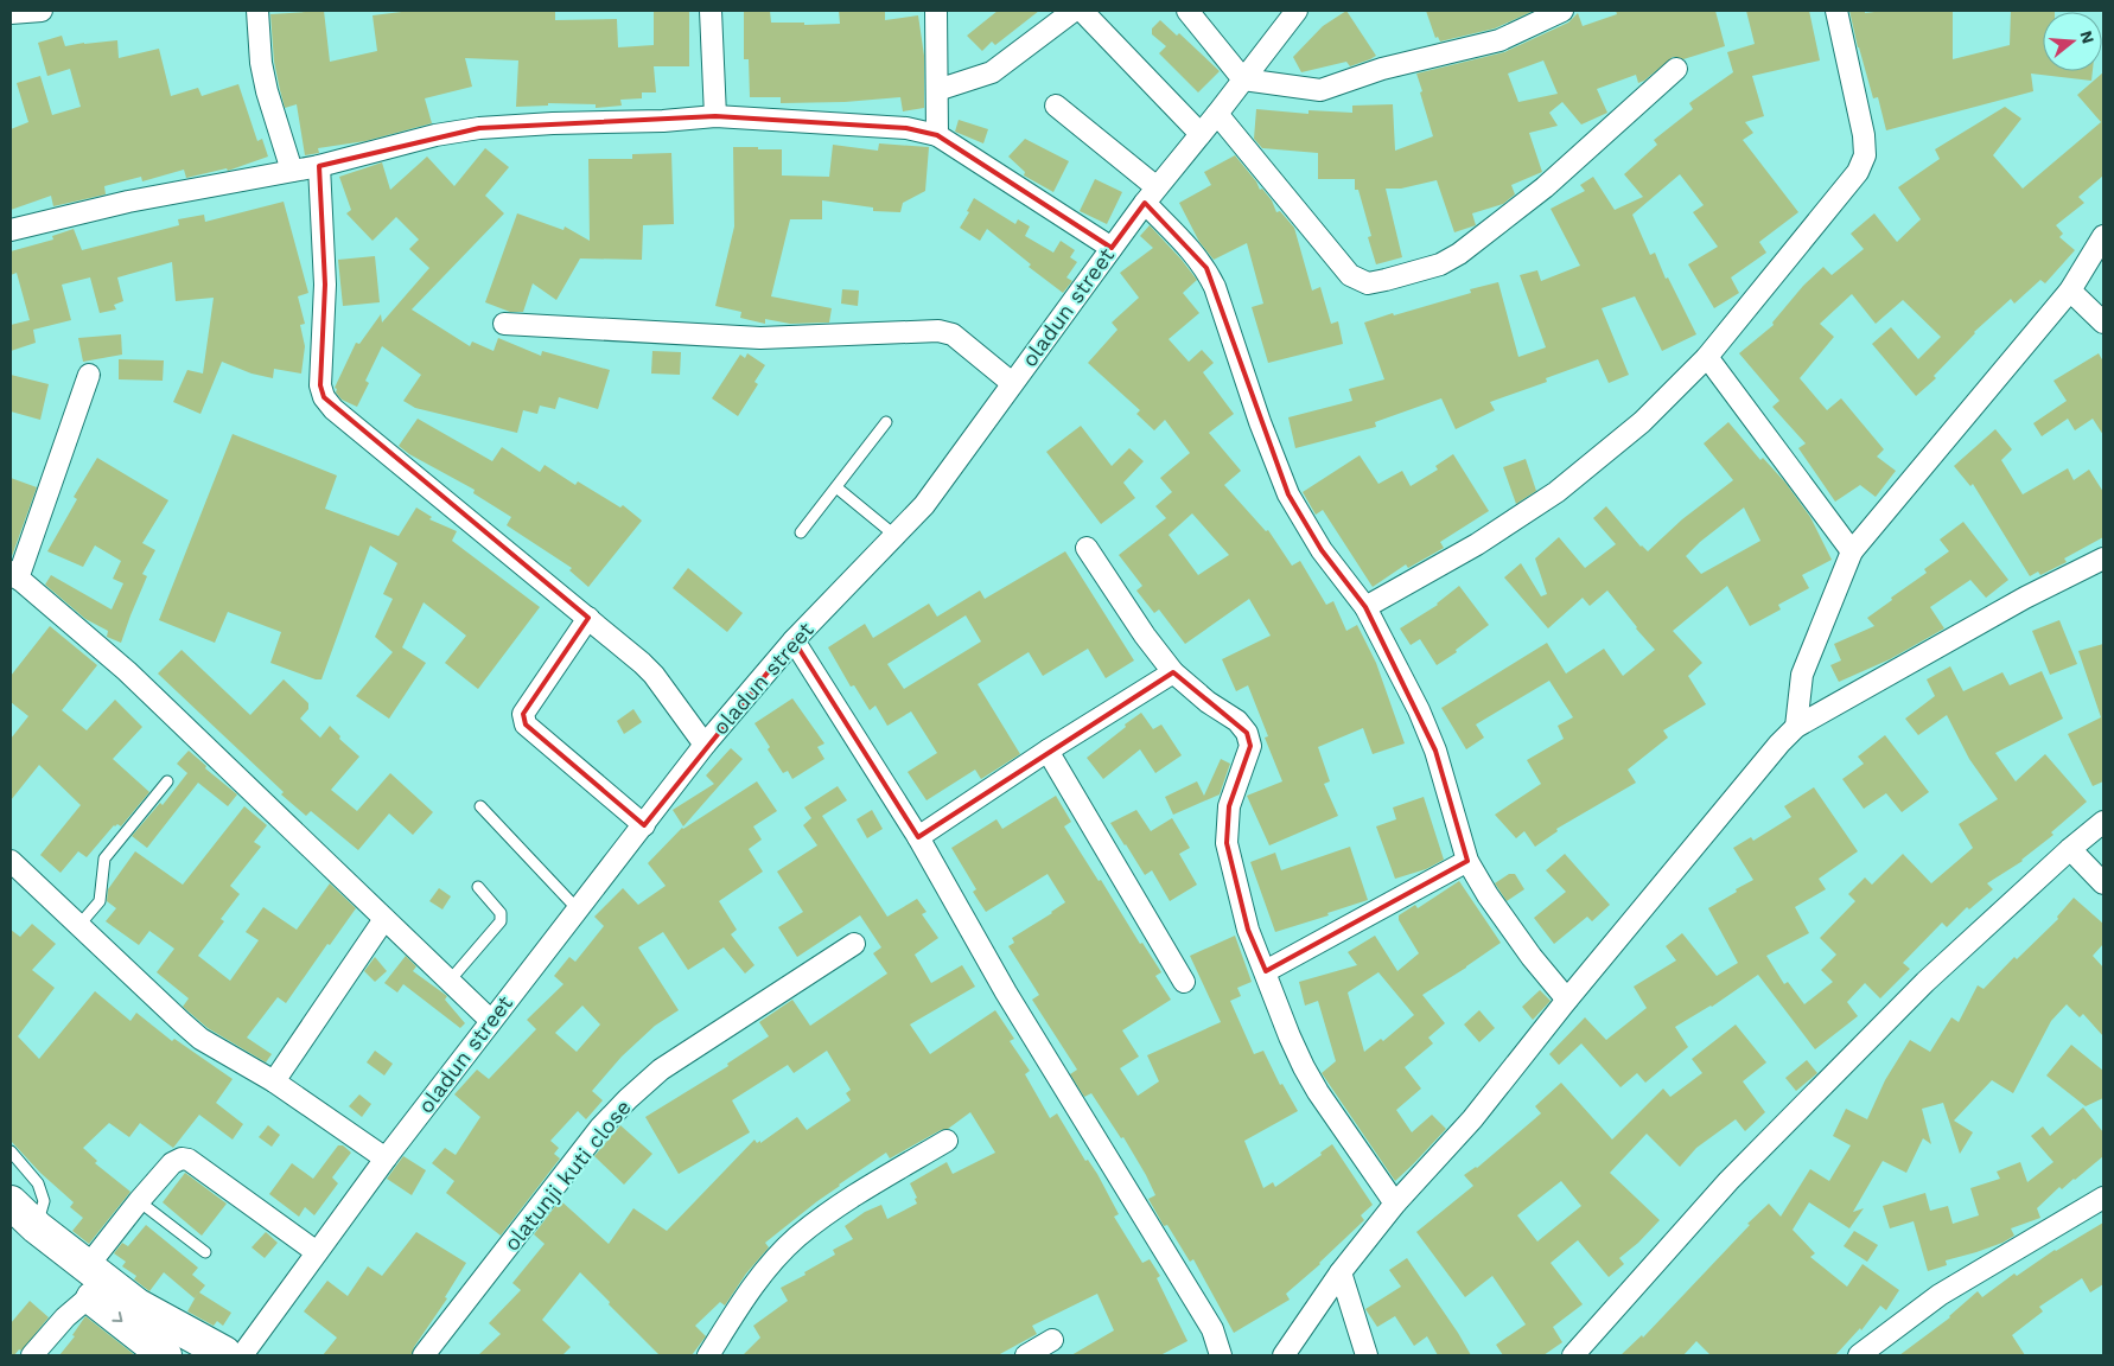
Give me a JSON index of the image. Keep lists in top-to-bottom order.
{
  "streets": {
    "street": ["oladun street", "olatunji kuti close"]
  },
  "north": "right"
}
